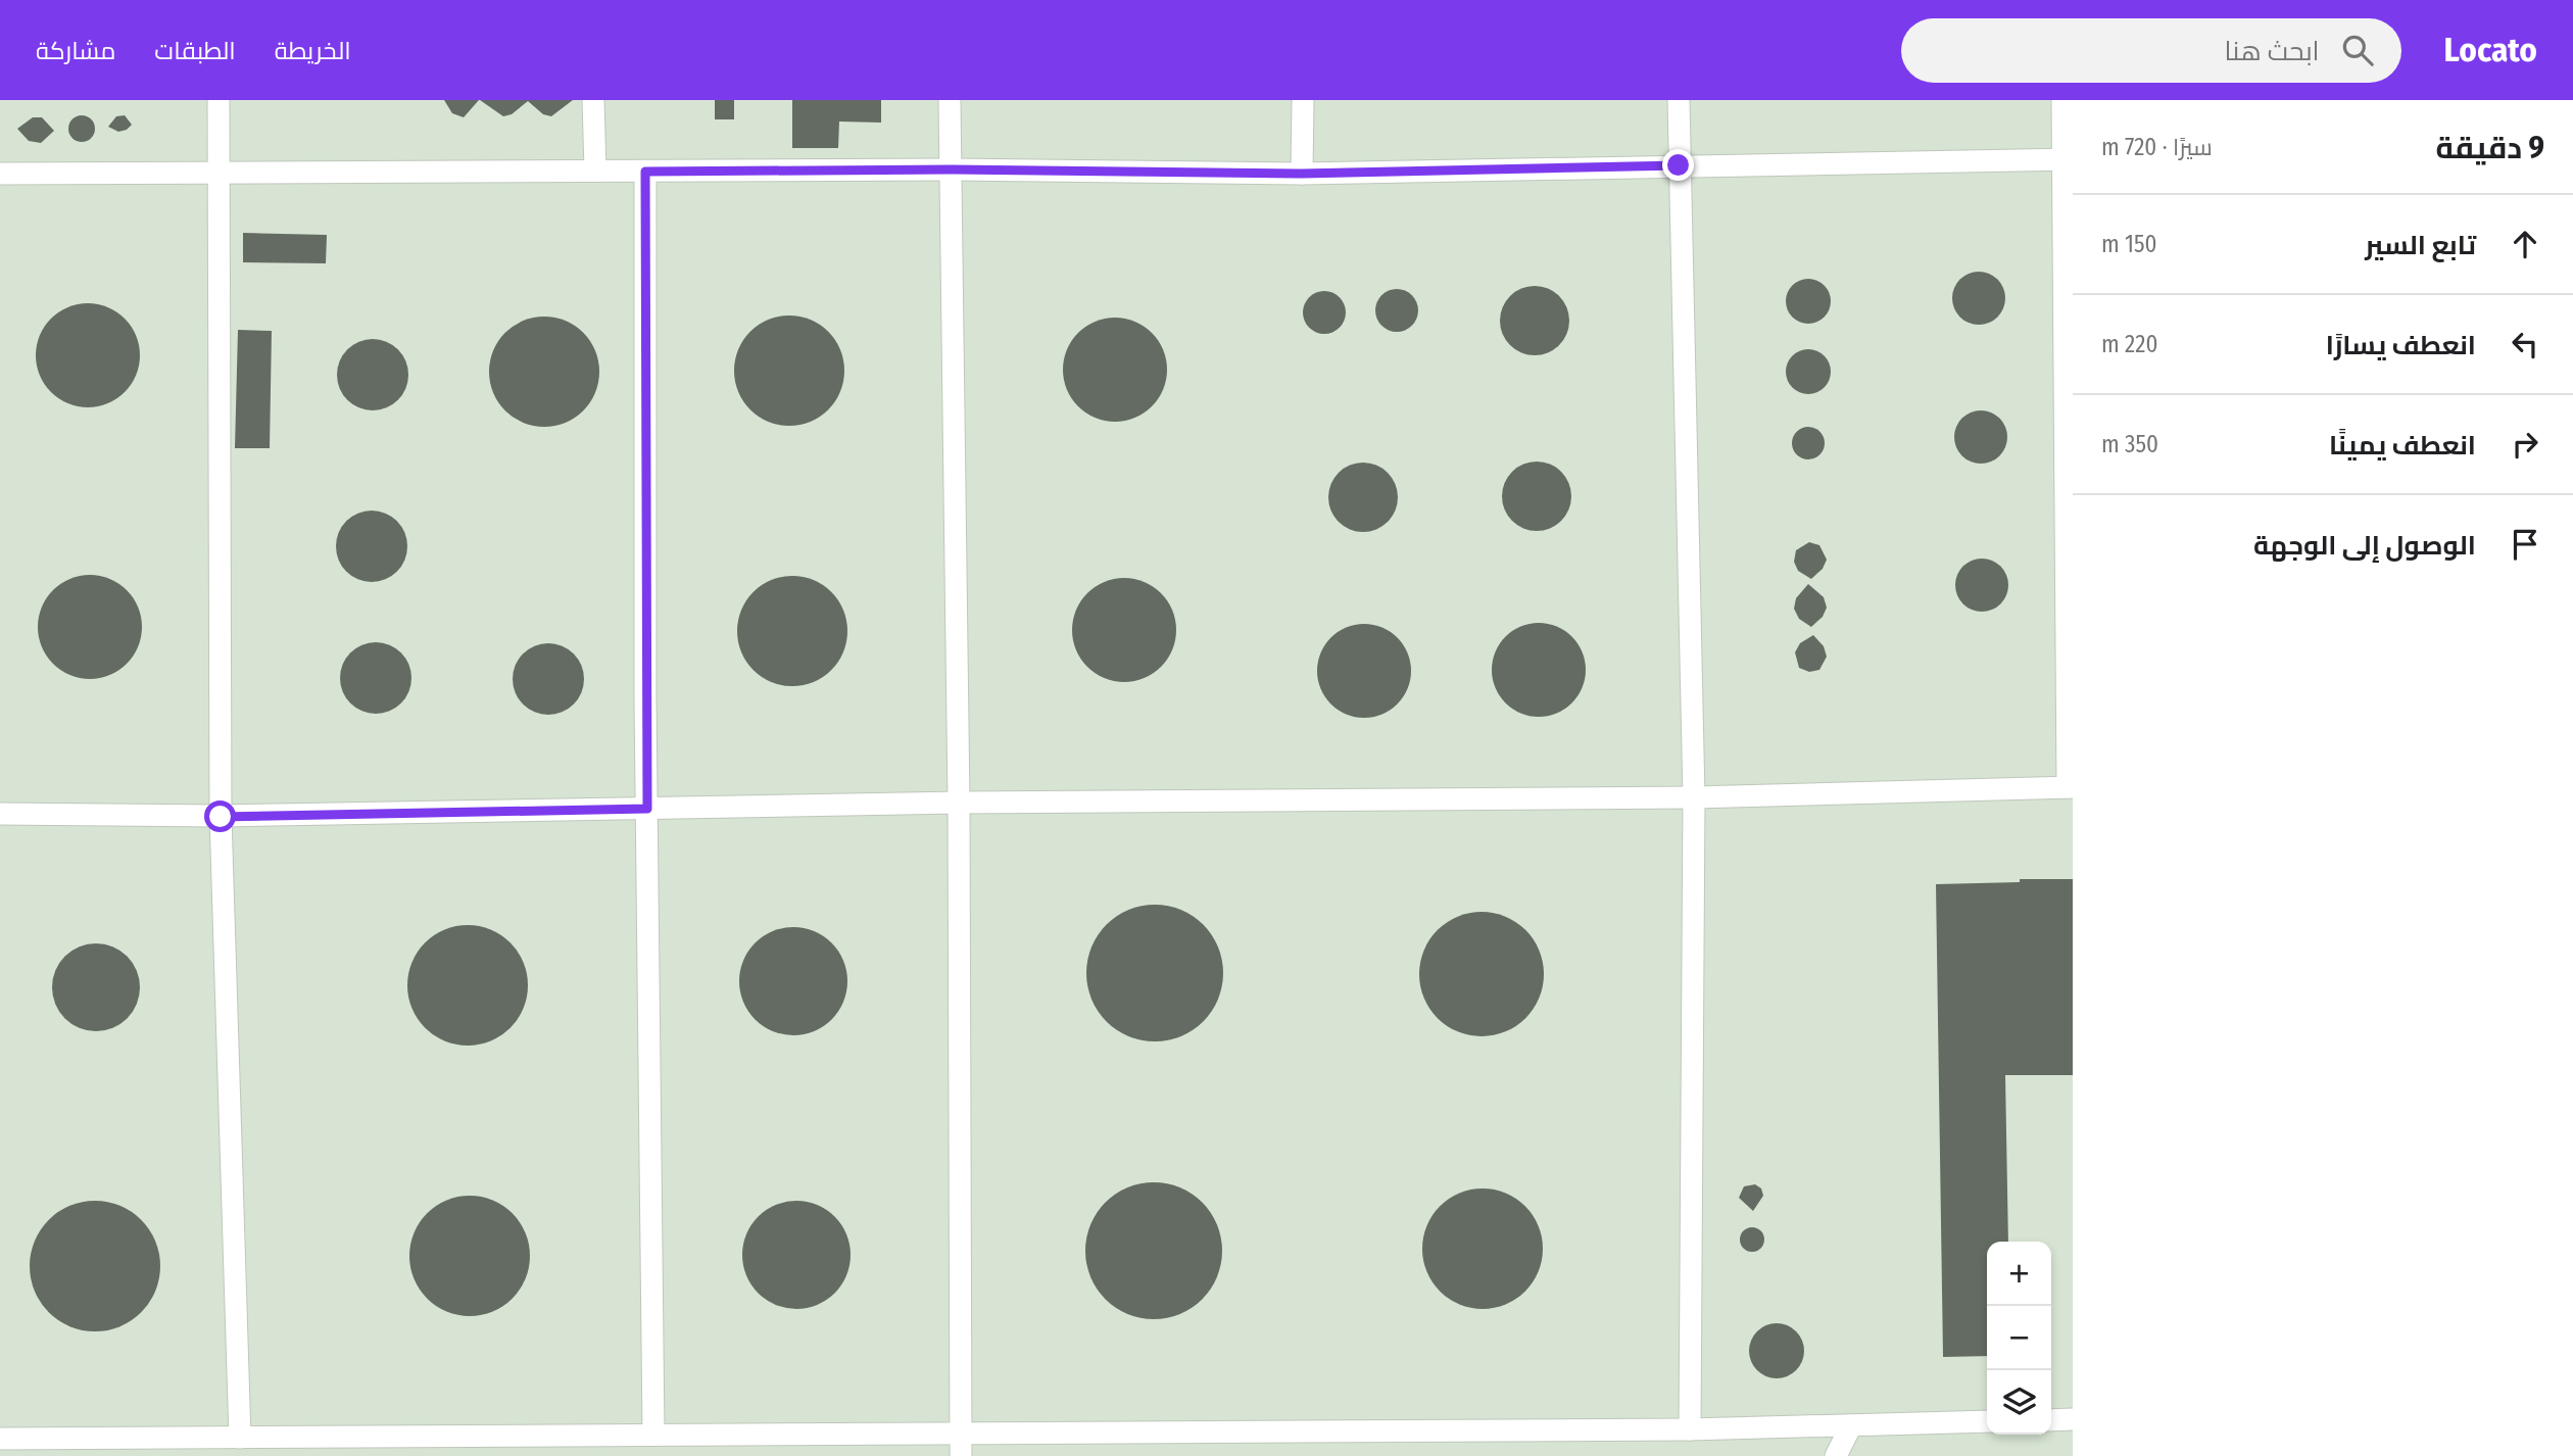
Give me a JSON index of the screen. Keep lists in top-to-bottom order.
{
  "page": {
    "header": "Locato",
    "search": "ابحث هنا",
    "nav": ["الخريطة", "الطبقات", "مشاركة"],
    "heading": ["9 دقيقة", "سيرًا · 720 m"],
    "list": [
      ["تابع السير", "150 m"],
      ["انعطف يسارًا", "220 m"],
      ["انعطف يمينًا", "350 m"],
      "الوصول إلى الوجهة"
    ],
    "map_buttons": ["+", "−"]
  }
}
